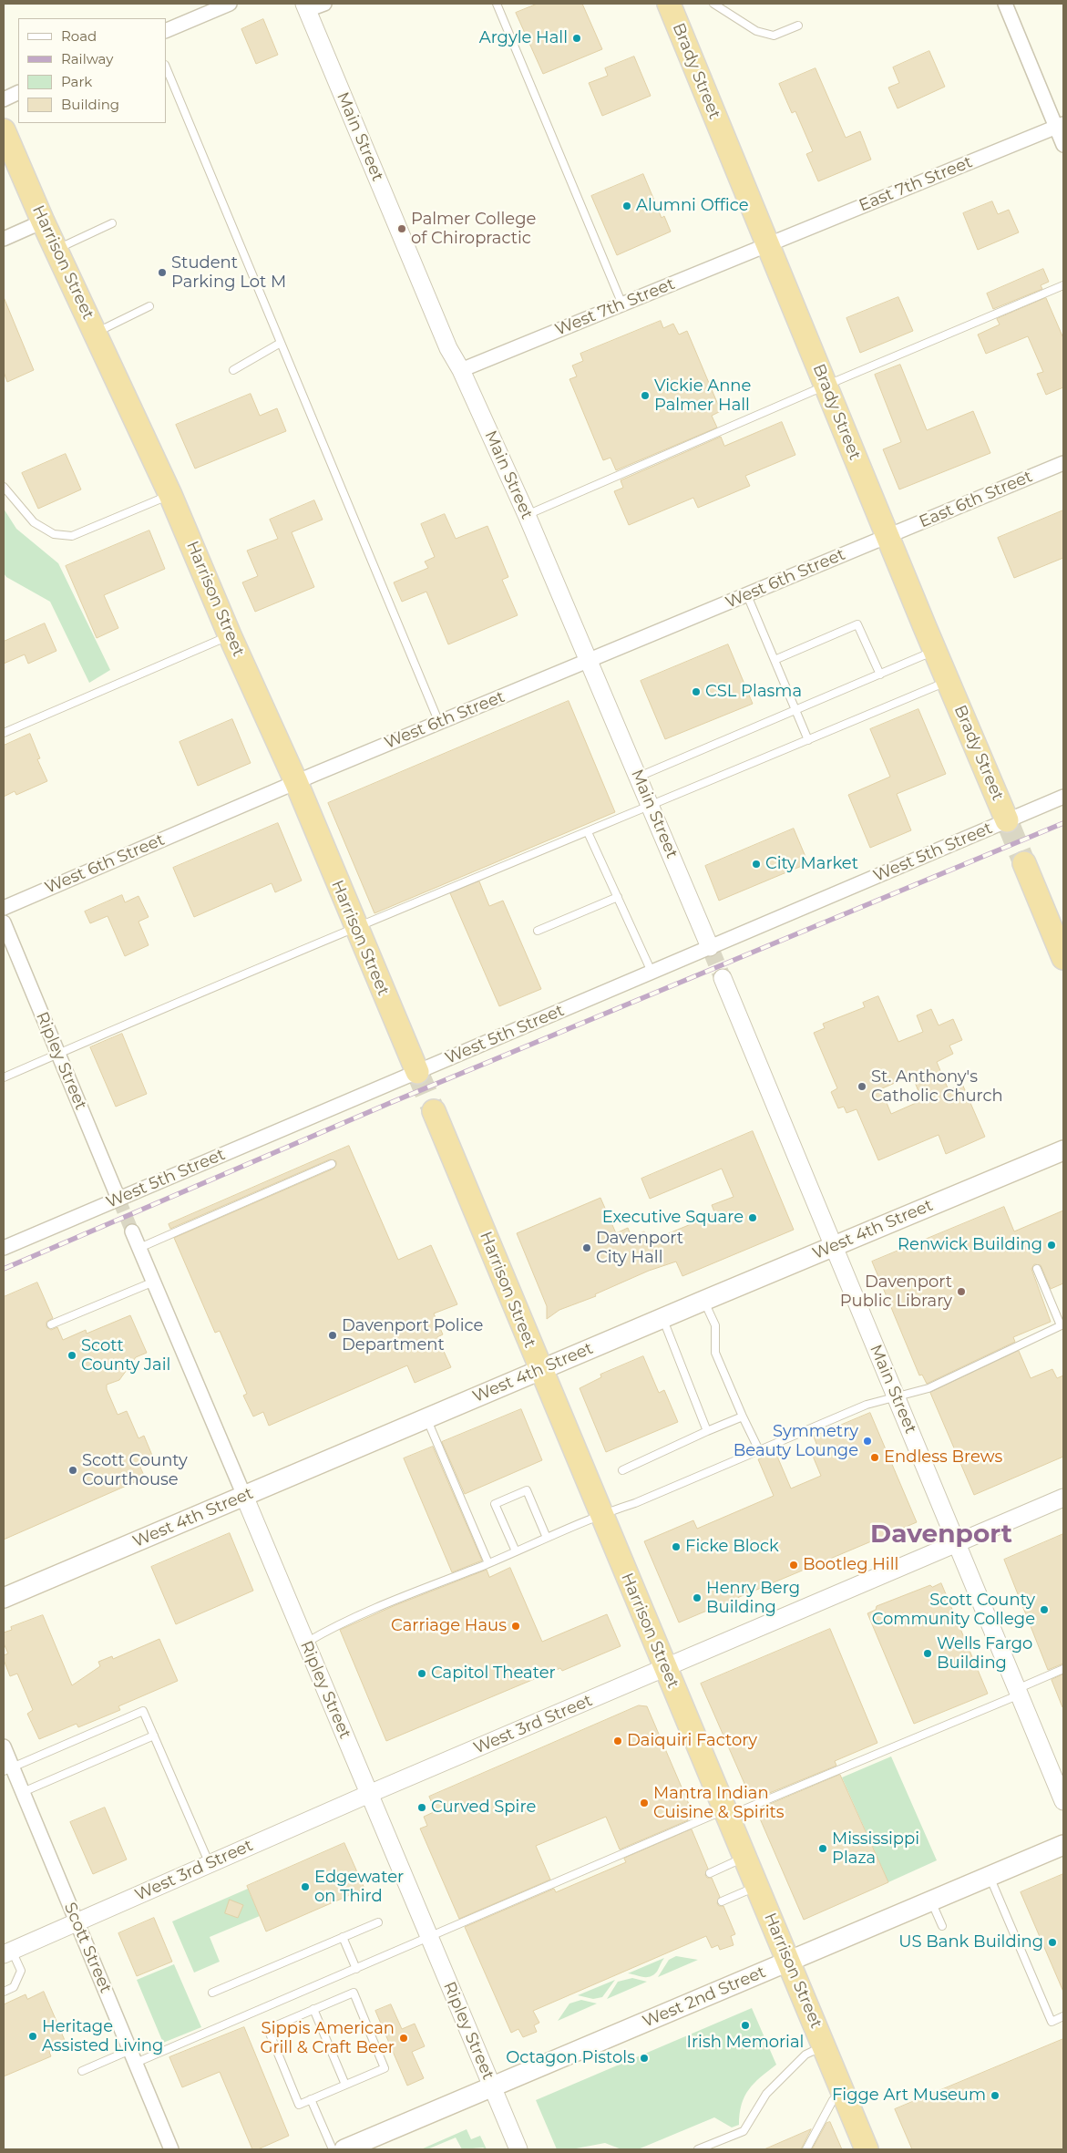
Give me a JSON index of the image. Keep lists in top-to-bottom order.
{
  "streets": {
    "highway": ["Brady Street", "Harrison Street"],
    "main road": ["West 4th Street", "West 2nd Street"],
    "street": [
      "Main Street",
      "East 7th Street",
      "West 7th Street",
      "East 6th Street",
      "West 6th Street",
      "West 5th Street",
      "Ripley Street",
      "West 3rd Street",
      "Scott Street"
    ]
  },
  "crossings": [
    ["Brady Street", "East 7th Street"],
    ["Brady Street", "West 7th Street"],
    ["Brady Street", "East 6th Street"],
    ["Brady Street", "West 6th Street"],
    ["Brady Street", "West 5th Street"],
    ["Main Street", "West 7th Street"],
    ["Main Street", "West 6th Street"],
    ["Main Street", "West 5th Street"],
    ["Main Street", "West 4th Street"],
    ["Main Street", "West 3rd Street"],
    ["East 7th Street", "West 7th Street"],
    ["Harrison Street", "West 6th Street"],
    ["Harrison Street", "West 5th Street"],
    ["Harrison Street", "West 4th Street"],
    ["Harrison Street", "West 3rd Street"],
    ["Harrison Street", "West 2nd Street"],
    ["East 6th Street", "West 6th Street"],
    ["West 5th Street", "Ripley Street"],
    ["Ripley Street", "West 4th Street"],
    ["Ripley Street", "West 3rd Street"],
    ["Ripley Street", "West 2nd Street"],
    ["West 3rd Street", "Scott Street"]
  ],
  "districts": ["Davenport"],
  "places": [
    "Argyle Hall",
    "Alumni Office",
    "Palmer College of Chiropractic",
    "Student Parking Lot M",
    "Vickie Anne Palmer Hall",
    "CSL Plasma",
    "City Market",
    "St. Anthony's Catholic Church",
    "Executive Square",
    "Renwick Building",
    "Davenport City Hall",
    "Davenport Public Library",
    "Davenport Police Department",
    "Scott County Jail",
    "Symmetry Beauty Lounge",
    "Endless Brews",
    "Scott County Courthouse",
    "Ficke Block",
    "Bootleg Hill",
    "Henry Berg Building",
    "Scott County Community College",
    "Carriage Haus",
    "Wells Fargo Building",
    "Capitol Theater",
    "Daiquiri Factory",
    "Mantra Indian Cuisine & Spirits",
    "Curved Spire",
    "Mississippi Plaza",
    "Edgewater on Third",
    "US Bank Building",
    "Irish Memorial",
    "Heritage Assisted Living",
    "Sippis American Grill & Craft Beer",
    "Octagon Pistols",
    "Figge Art Museum"
  ],
  "legend": [
    "Road",
    "Railway",
    "Park",
    "Building"
  ]
}
